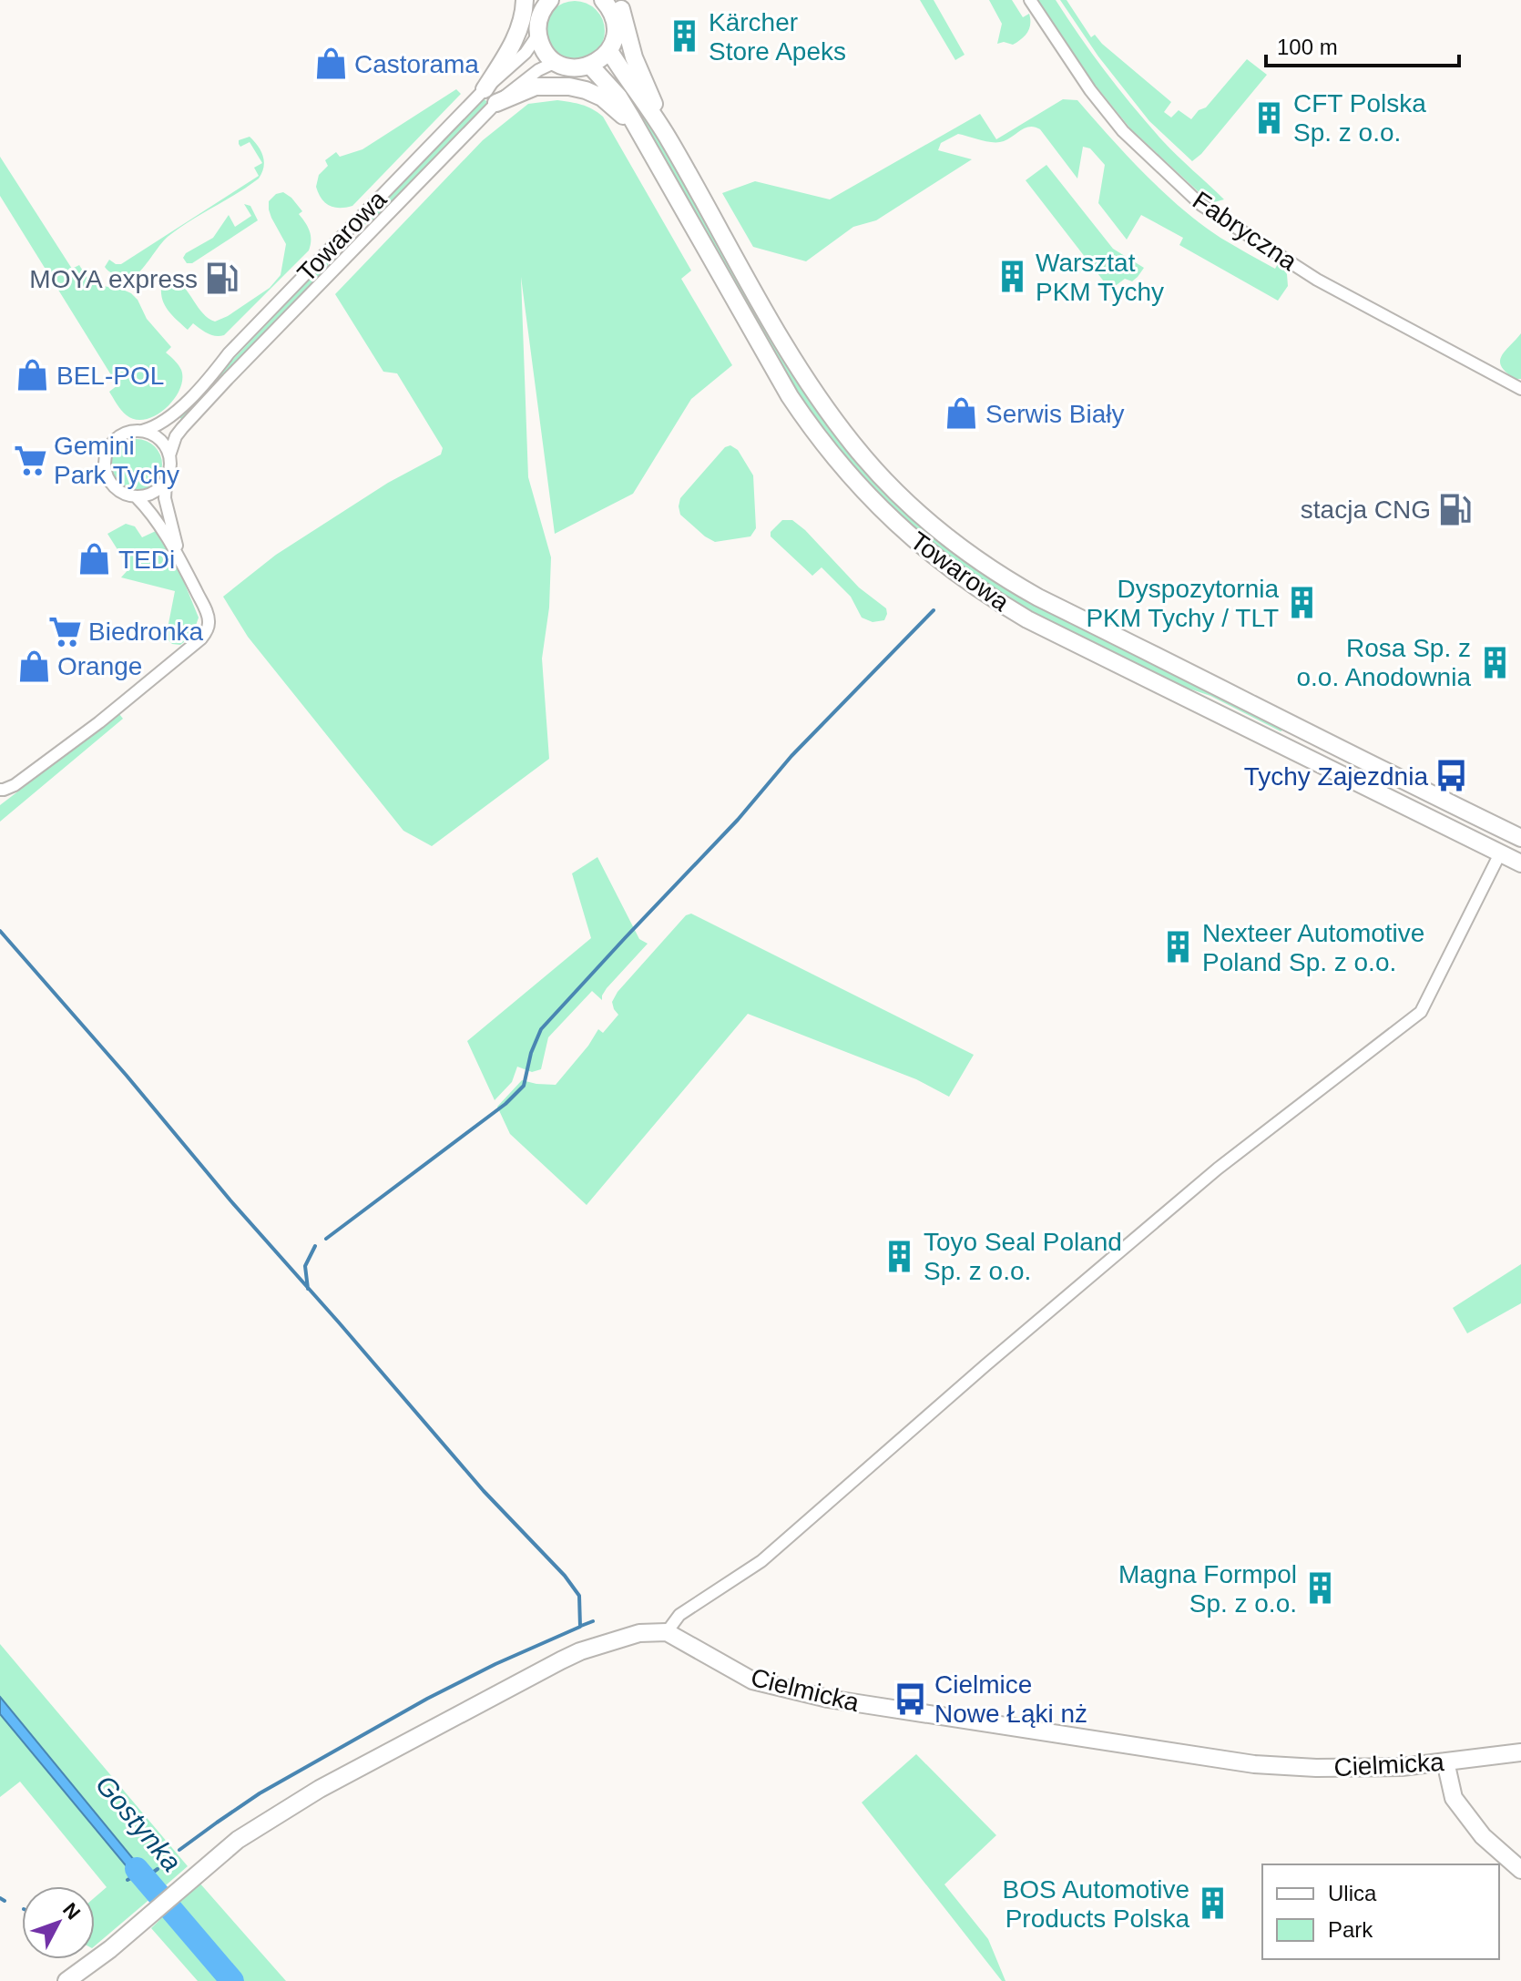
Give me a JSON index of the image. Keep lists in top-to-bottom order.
{
  "streets": {
    "street": ["Fabryczna", "Towarowa", "Cielmicka"]
  },
  "water": ["Gostynka"],
  "places": {
    "building": [
      "Kärcher Store Apeks",
      "CFT Polska Sp. z o.o.",
      "Warsztat PKM Tychy",
      "Dyspozytornia PKM Tychy / TLT",
      "Rosa Sp. z o.o. Anodownia",
      "Nexteer Automotive Poland Sp. z o.o.",
      "Toyo Seal Poland Sp. z o.o.",
      "Magna Formpol Sp. z o.o.",
      "BOS Automotive Products Polska"
    ],
    "shop": [
      "Castorama",
      "BEL-POL",
      "Serwis Biały",
      "TEDi",
      "Orange"
    ],
    "fuel station": ["MOYA express", "stacja CNG"],
    "supermarket": ["Gemini Park Tychy", "Biedronka"],
    "bus stop": ["Tychy Zajezdnia", "Cielmice Nowe Łąki nż"]
  },
  "legend": ["Ulica", "Park"],
  "scale_bar": "100 m",
  "north": "top right"
}
